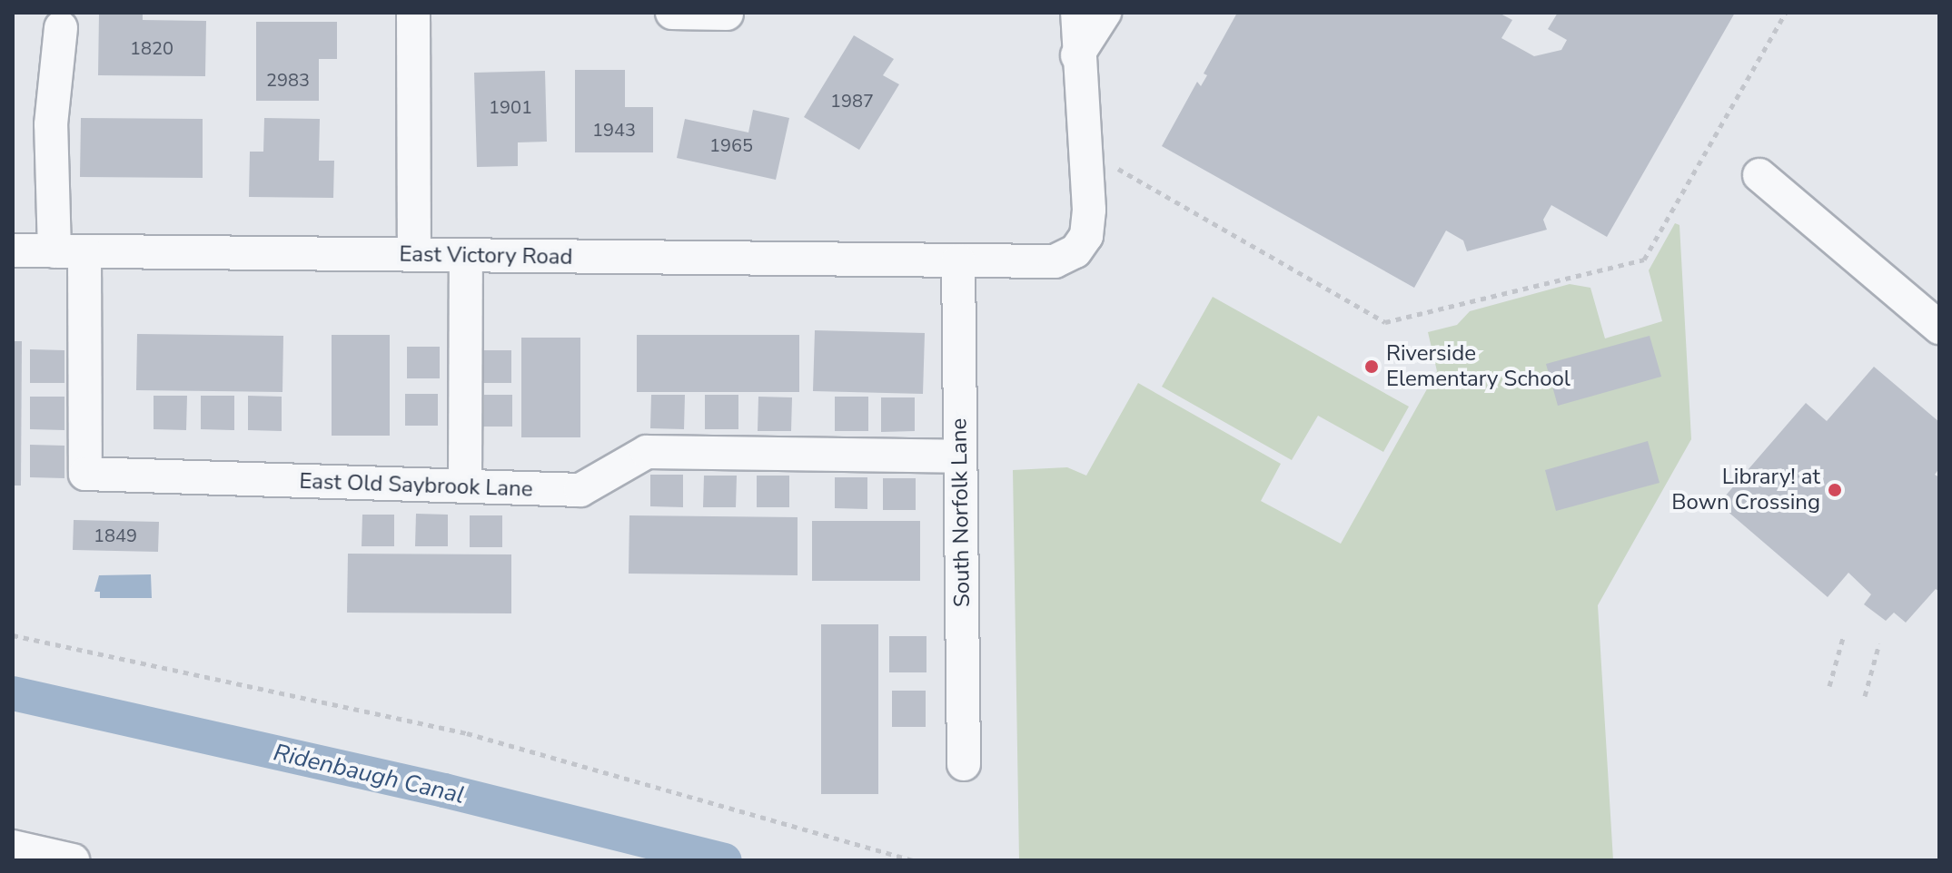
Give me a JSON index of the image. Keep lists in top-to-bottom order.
{
  "streets": {
    "street": ["East Victory Road", "East Old Saybrook Lane", "South Norfolk Lane"]
  },
  "crossings": [
    ["East Victory Road", "East Old Saybrook Lane"],
    ["East Victory Road", "South Norfolk Lane"],
    ["East Old Saybrook Lane", "South Norfolk Lane"]
  ],
  "water": ["Ridenbaugh Canal"],
  "places": ["Riverside Elementary School", "Library! at Bown Crossing"],
  "house_numbers": [
    "1820",
    "2983",
    "1987",
    "1901",
    "1943",
    "1965",
    "1849"
  ]
}
